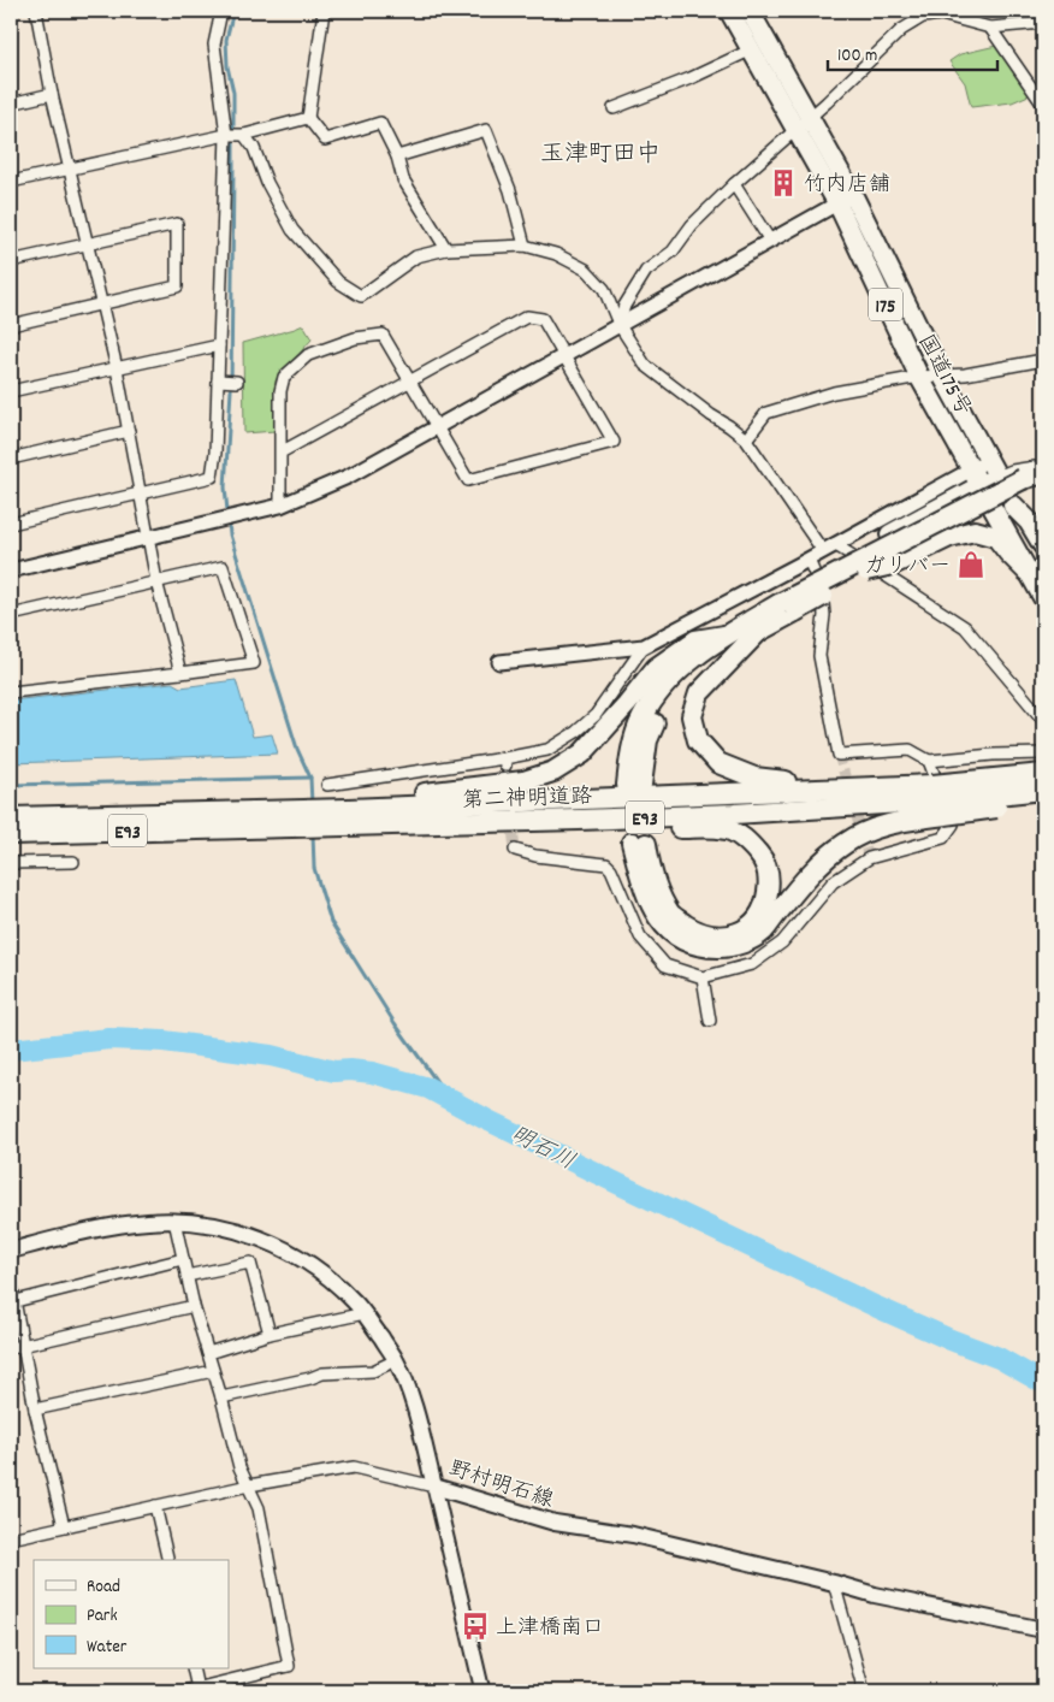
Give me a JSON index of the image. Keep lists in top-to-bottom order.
{
  "streets": {
    "highway": [
      "175",
      "国道175号",
      "第二神明道路",
      "E93"
    ],
    "main road": ["野村明石線"]
  },
  "districts": ["玉津町田中"],
  "water": ["明石川"],
  "places": {
    "building": ["竹内店舗"],
    "shop": ["ガリバー"],
    "bus stop": ["上津橋南口"]
  },
  "legend": ["Road", "Park", "Water"],
  "scale_bar": "100 m"
}
